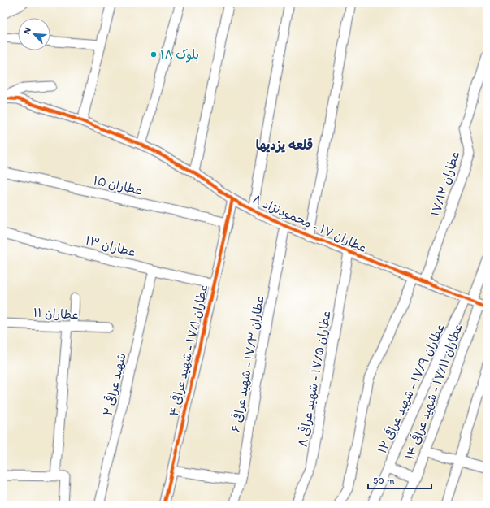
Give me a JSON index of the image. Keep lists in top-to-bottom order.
{
  "streets": {
    "street": [
      "عطاران ۱۷/۱۲",
      "عطاران ۱۵",
      "عطاران ۱۷ - محمودنژاد ۸",
      "عطاران ۱۳",
      "عطاران ۱۱",
      "عطاران ۱۷/۱ - شهید عراقی ۴",
      "عطاران ۱۷/۳ - شهید عراقی ۶",
      "عطاران ۱۷/۵ - شهید عراقی ۸",
      "شهید عراقی ۲",
      "عطاران ۱۷/۹ - شهید عراقی ۱۲",
      "عطاران ۱۷/۱۱ - شهید عراقی ۱۴"
    ]
  },
  "crossings": [
    ["عطاران ۱۷/۱۲", "عطاران ۱۷ - محمودنژاد ۸"],
    ["عطاران ۱۵", "عطاران ۱۷/۱ - شهید عراقی ۴"],
    ["عطاران ۱۷ - محمودنژاد ۸", "عطاران ۱۷/۱ - شهید عراقی ۴"],
    ["عطاران ۱۷ - محمودنژاد ۸", "عطاران ۱۷/۳ - شهید عراقی ۶"],
    ["عطاران ۱۷ - محمودنژاد ۸", "عطاران ۱۷/۵ - شهید عراقی ۸"],
    ["عطاران ۱۷ - محمودنژاد ۸", "عطاران ۱۷/۹ - شهید عراقی ۱۲"],
    ["عطاران ۱۷ - محمودنژاد ۸", "عطاران ۱۷/۱۱ - شهید عراقی ۱۴"],
    ["عطاران ۱۳", "عطاران ۱۷/۱ - شهید عراقی ۴"],
    ["عطاران ۱۳", "شهید عراقی ۲"],
    ["عطاران ۱۷/۹ - شهید عراقی ۱۲", "عطاران ۱۷/۱۱ - شهید عراقی ۱۴"]
  ],
  "districts": ["قلعه یزدیها"],
  "places": ["بلوک ۱۸"],
  "scale_bar": "50 m",
  "north": "top left"
}
